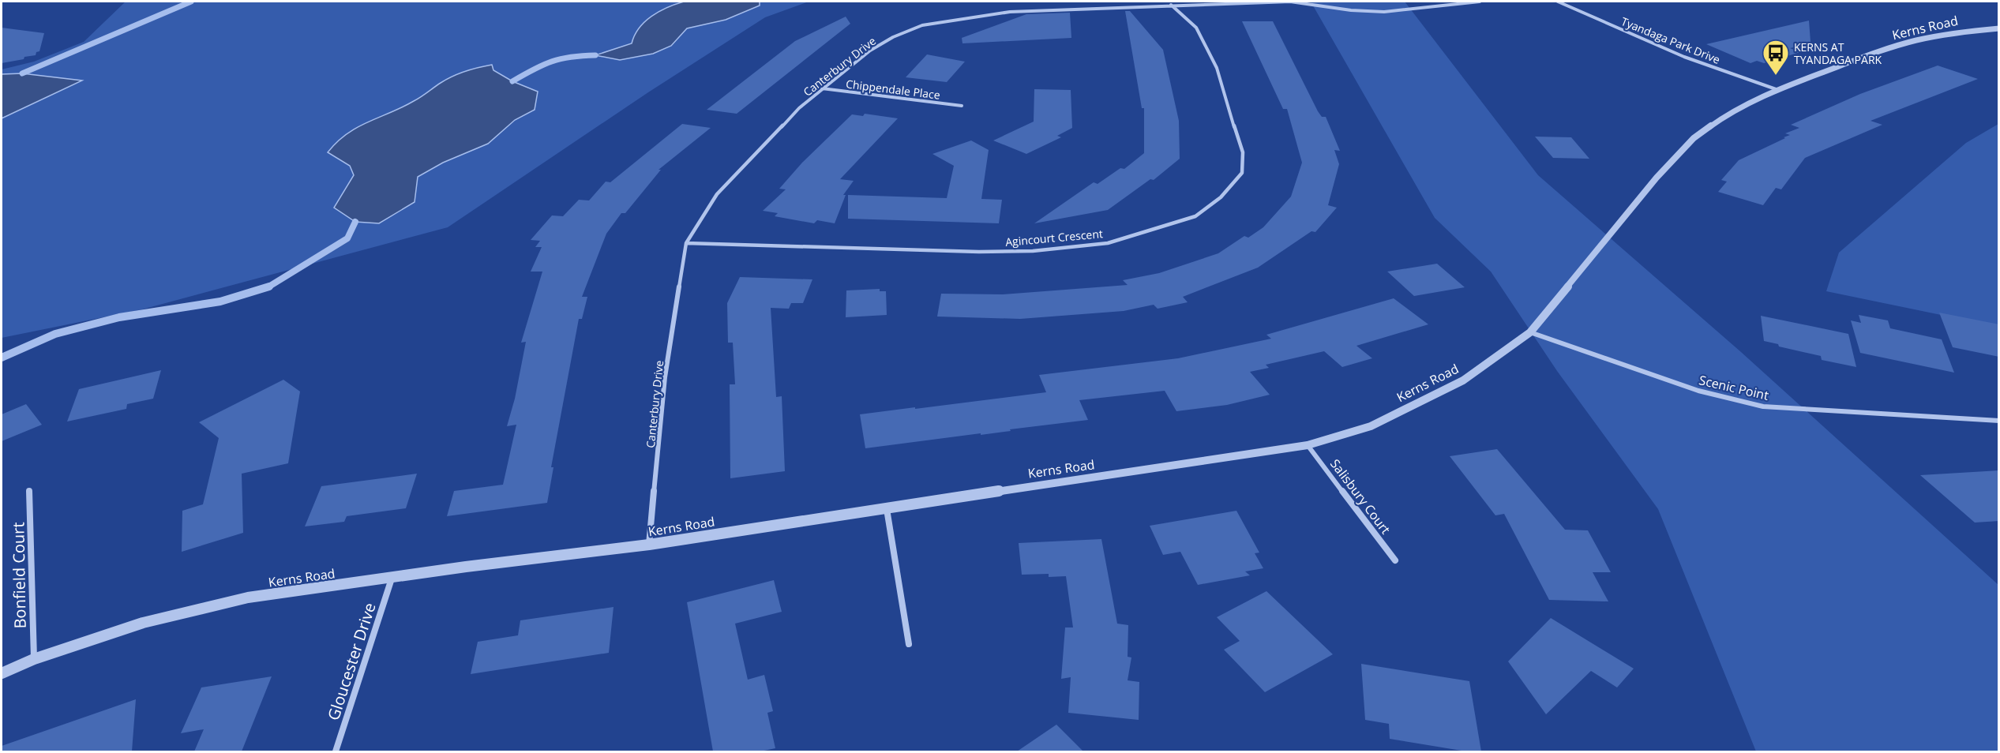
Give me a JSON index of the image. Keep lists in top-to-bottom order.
{
  "streets": {
    "street": [
      "Kerns Road",
      "Tyandaga Park Drive",
      "Canterbury Drive",
      "Chippendale Place",
      "Agincourt Crescent",
      "Scenic Point",
      "Salisbury Court",
      "Bonfield Court",
      "Gloucester Drive"
    ]
  },
  "crossings": [
    ["Kerns Road", "Tyandaga Park Drive"],
    ["Kerns Road", "Canterbury Drive"],
    ["Kerns Road", "Scenic Point"],
    ["Kerns Road", "Salisbury Court"],
    ["Kerns Road", "Bonfield Court"],
    ["Kerns Road", "Gloucester Drive"],
    ["Canterbury Drive", "Chippendale Place"],
    ["Canterbury Drive", "Agincourt Crescent"]
  ],
  "places": {
    "bus stop": ["KERNS AT TYANDAGA PARK"]
  }
}
